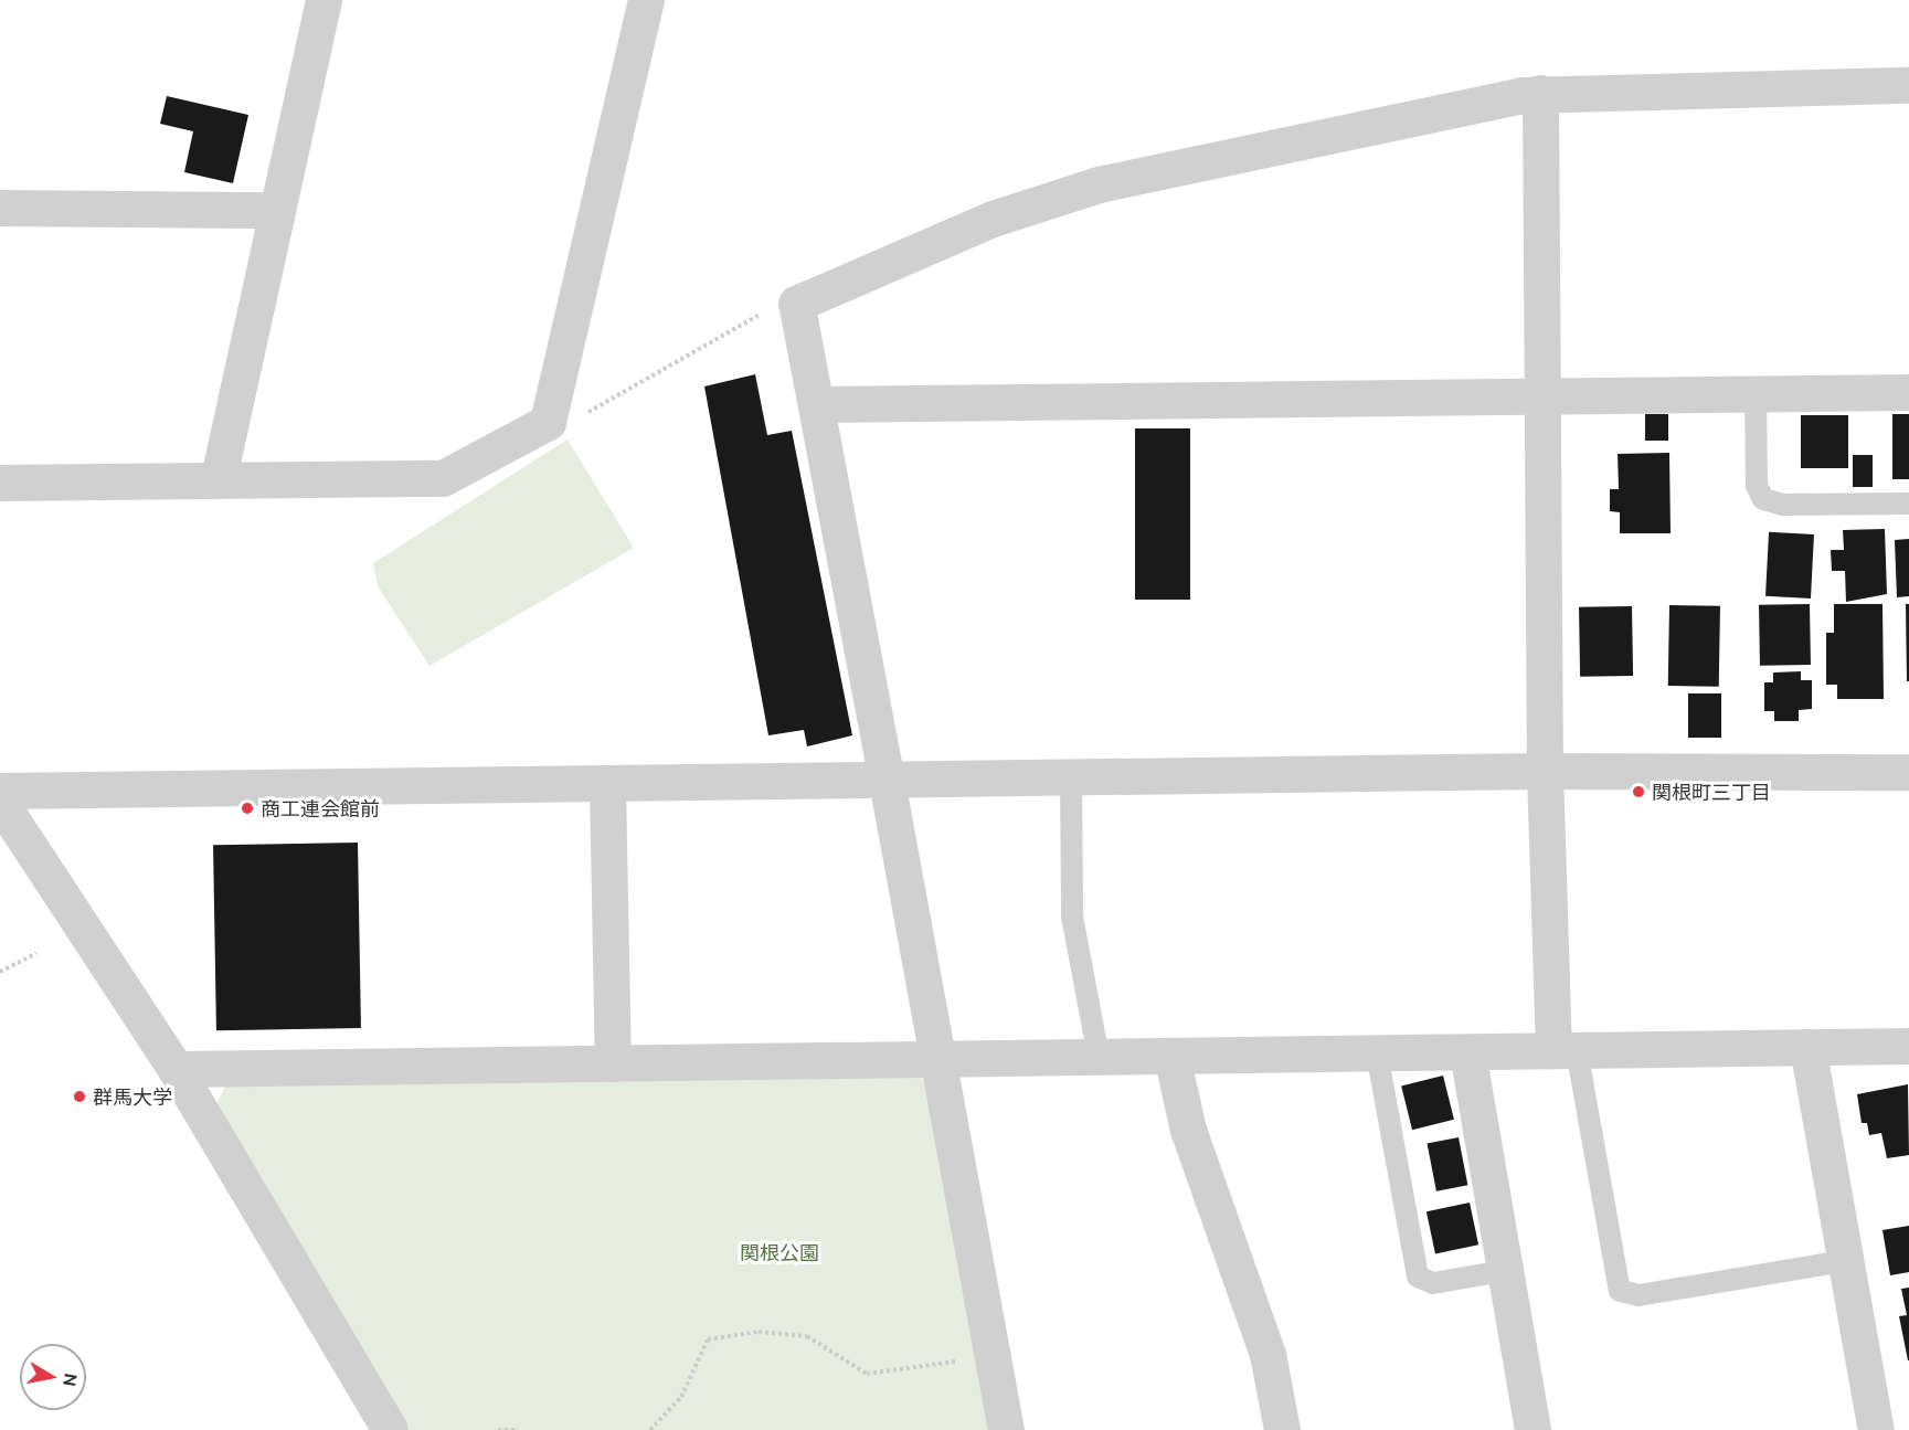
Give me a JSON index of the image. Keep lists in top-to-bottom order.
{
  "parks": ["関根公園"],
  "places": ["関根町三丁目", "商工連会館前", "群馬大学"],
  "north": "right"
}
